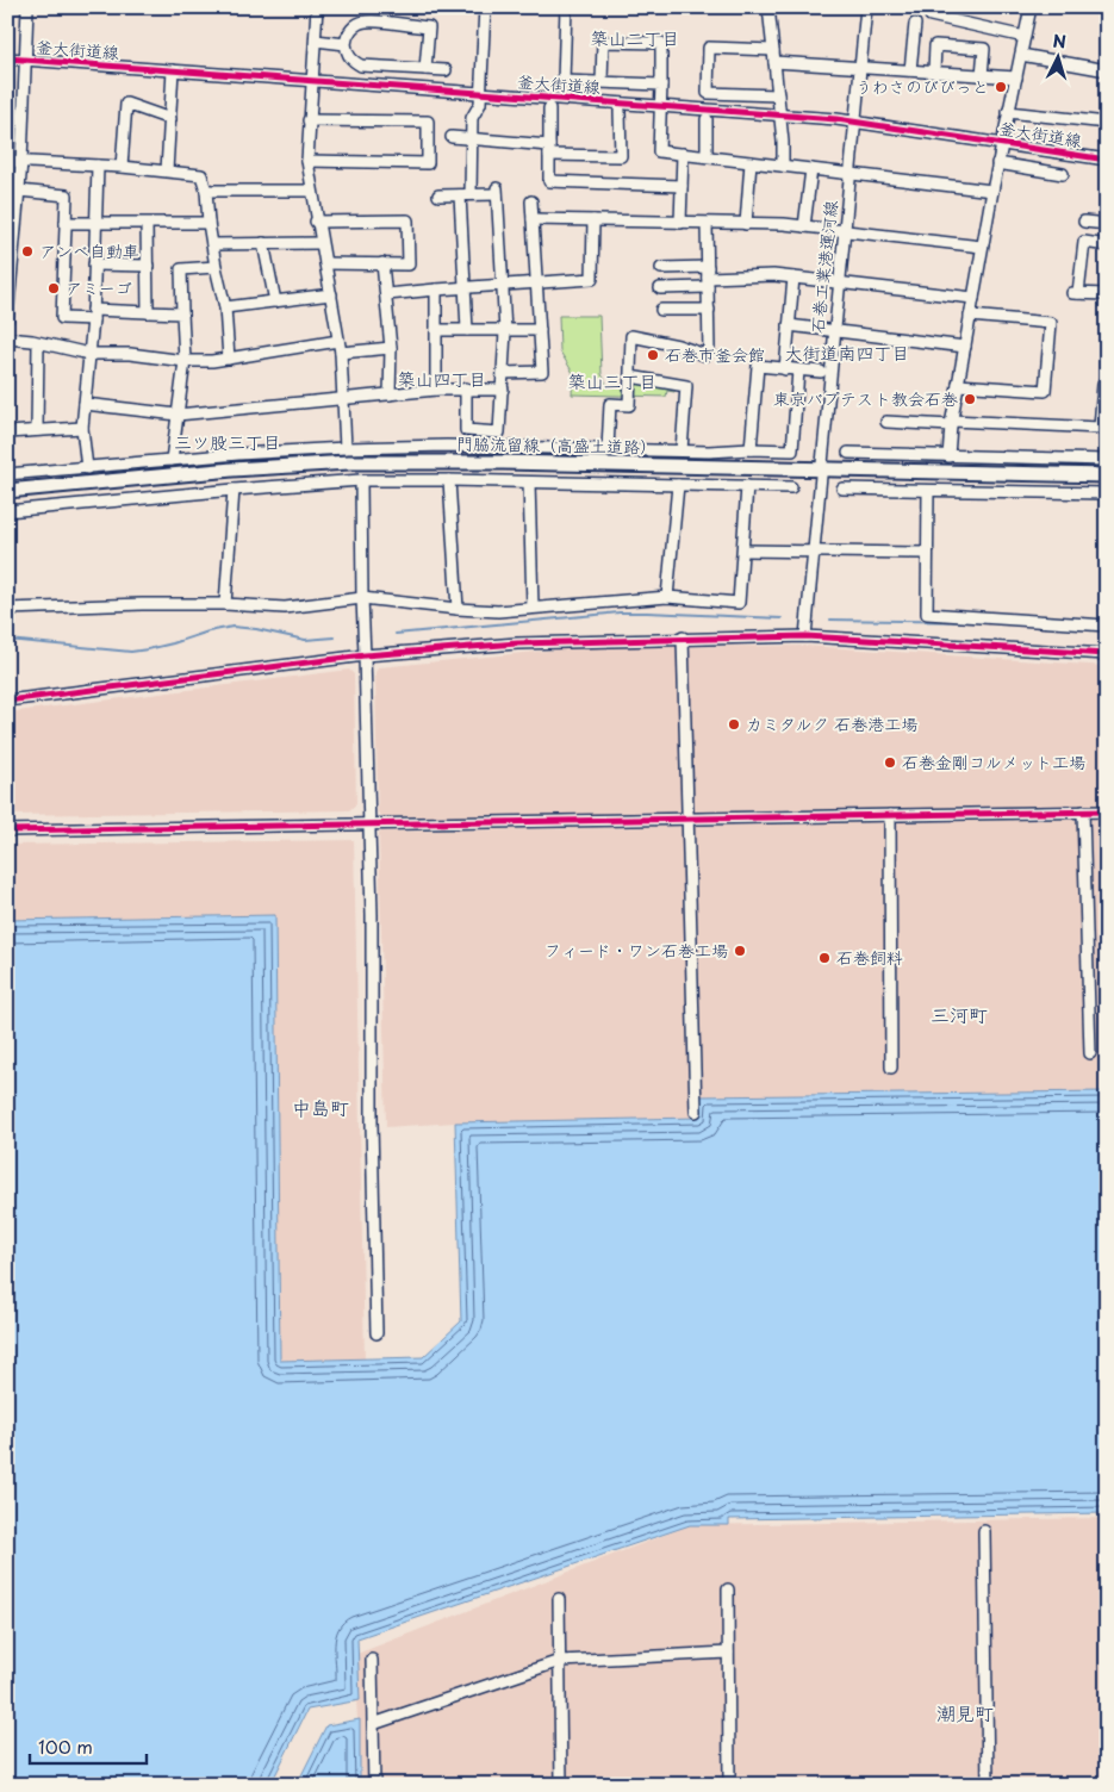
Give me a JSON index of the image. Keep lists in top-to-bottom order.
{
  "streets": {
    "main road": ["門脇流留線（高盛土道路）"],
    "street": ["釜大街道線", "石巻工業港運河線"]
  },
  "crossings": [
    ["釜大街道線", "石巻工業港運河線"],
    ["石巻工業港運河線", "門脇流留線（高盛土道路）"]
  ],
  "districts": [
    "築山二丁目",
    "大街道南四丁目",
    "築山四丁目",
    "築山三丁目",
    "三ツ股三丁目",
    "三河町",
    "中島町",
    "潮見町"
  ],
  "places": [
    "うわさのびびっと",
    "アンベ自動車",
    "アミーゴ",
    "石巻市釜会館",
    "東京バプテスト教会石巻",
    "カミタルク 石巻港工場",
    "石巻金剛コルメット工場",
    "フィード・ワン石巻工場",
    "石巻飼料"
  ],
  "scale_bar": "100 m",
  "north": "top"
}
